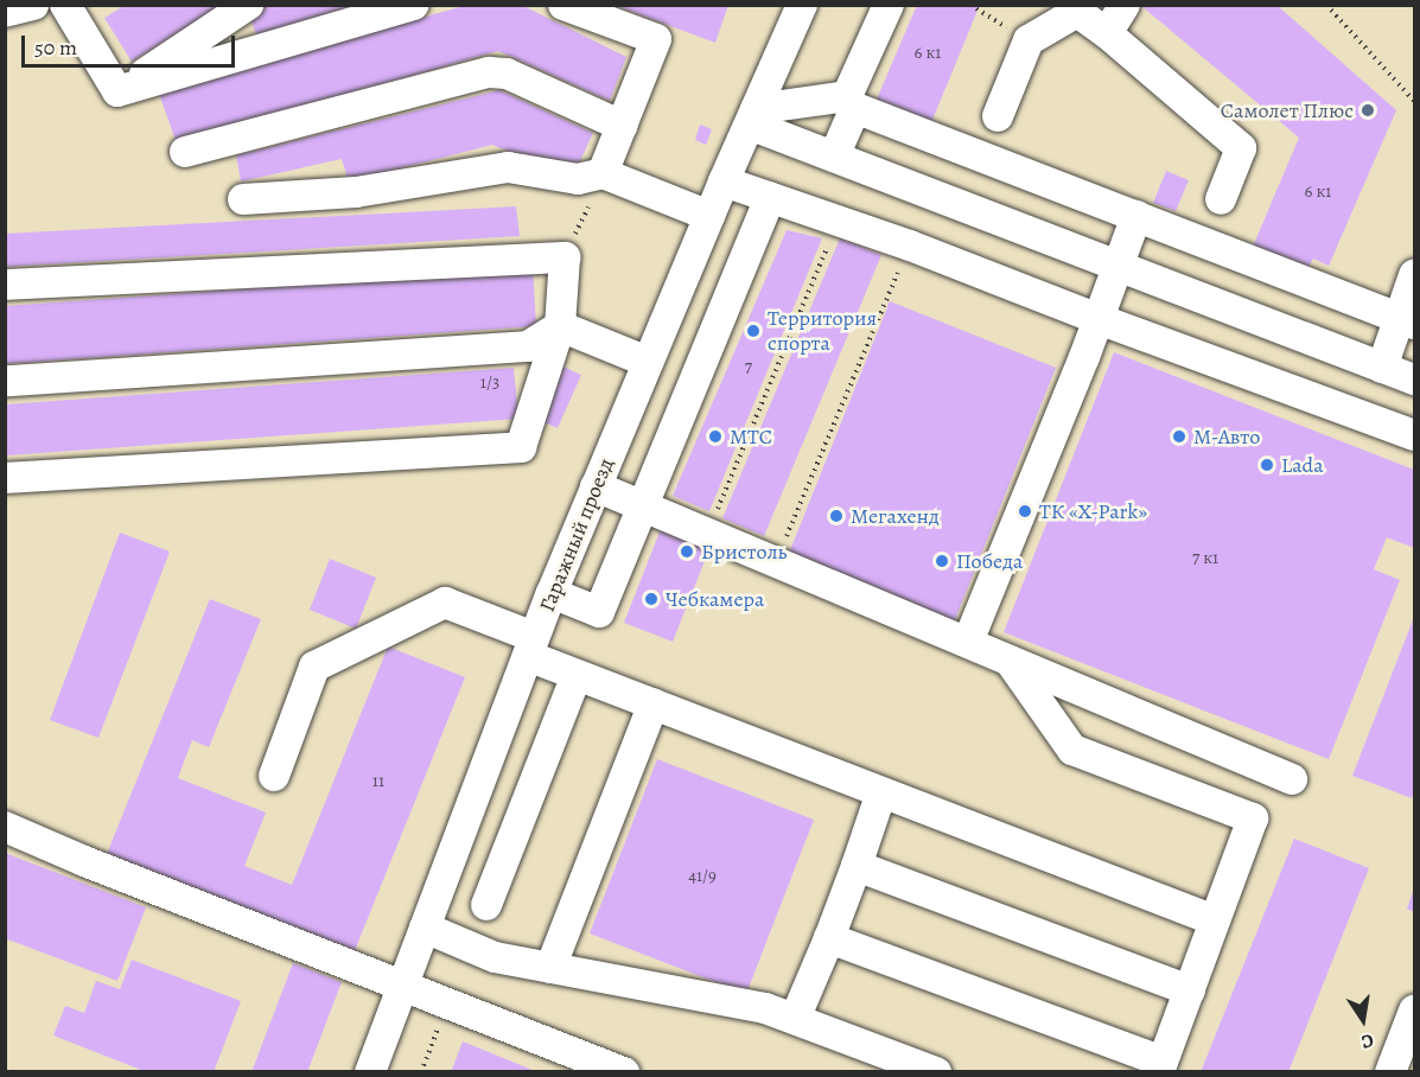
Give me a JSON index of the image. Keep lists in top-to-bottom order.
{
  "streets": {
    "street": ["Гаражный проезд"]
  },
  "places": [
    "Самолет Плюс",
    "Территория спорта",
    "МТС",
    "М-Авто",
    "Lada",
    "ТК «X-Park»",
    "Мегахенд",
    "Бристоль",
    "Победа",
    "Чебкамера"
  ],
  "house_numbers": [
    "6 к1",
    "6 к1",
    "7",
    "1/3",
    "7 к1",
    "11",
    "41/9"
  ],
  "scale_bar": "50 m",
  "north": "bottom"
}
